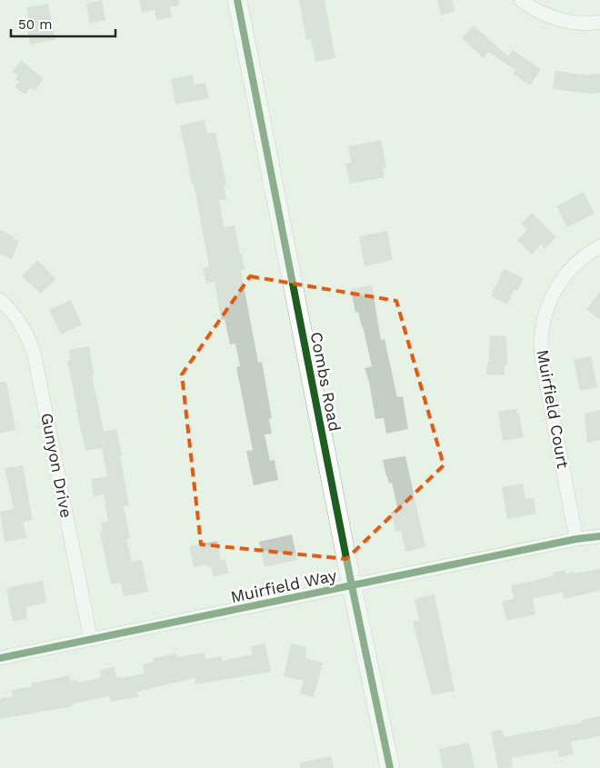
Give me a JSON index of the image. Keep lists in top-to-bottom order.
{
  "streets": {
    "street": [
      "Combs Road",
      "Muirfield Court",
      "Gunyon Drive",
      "Muirfield Way"
    ]
  },
  "crossings": [
    ["Combs Road", "Muirfield Way"],
    ["Muirfield Court", "Muirfield Way"],
    ["Gunyon Drive", "Muirfield Way"]
  ],
  "scale_bar": "50 m"
}
